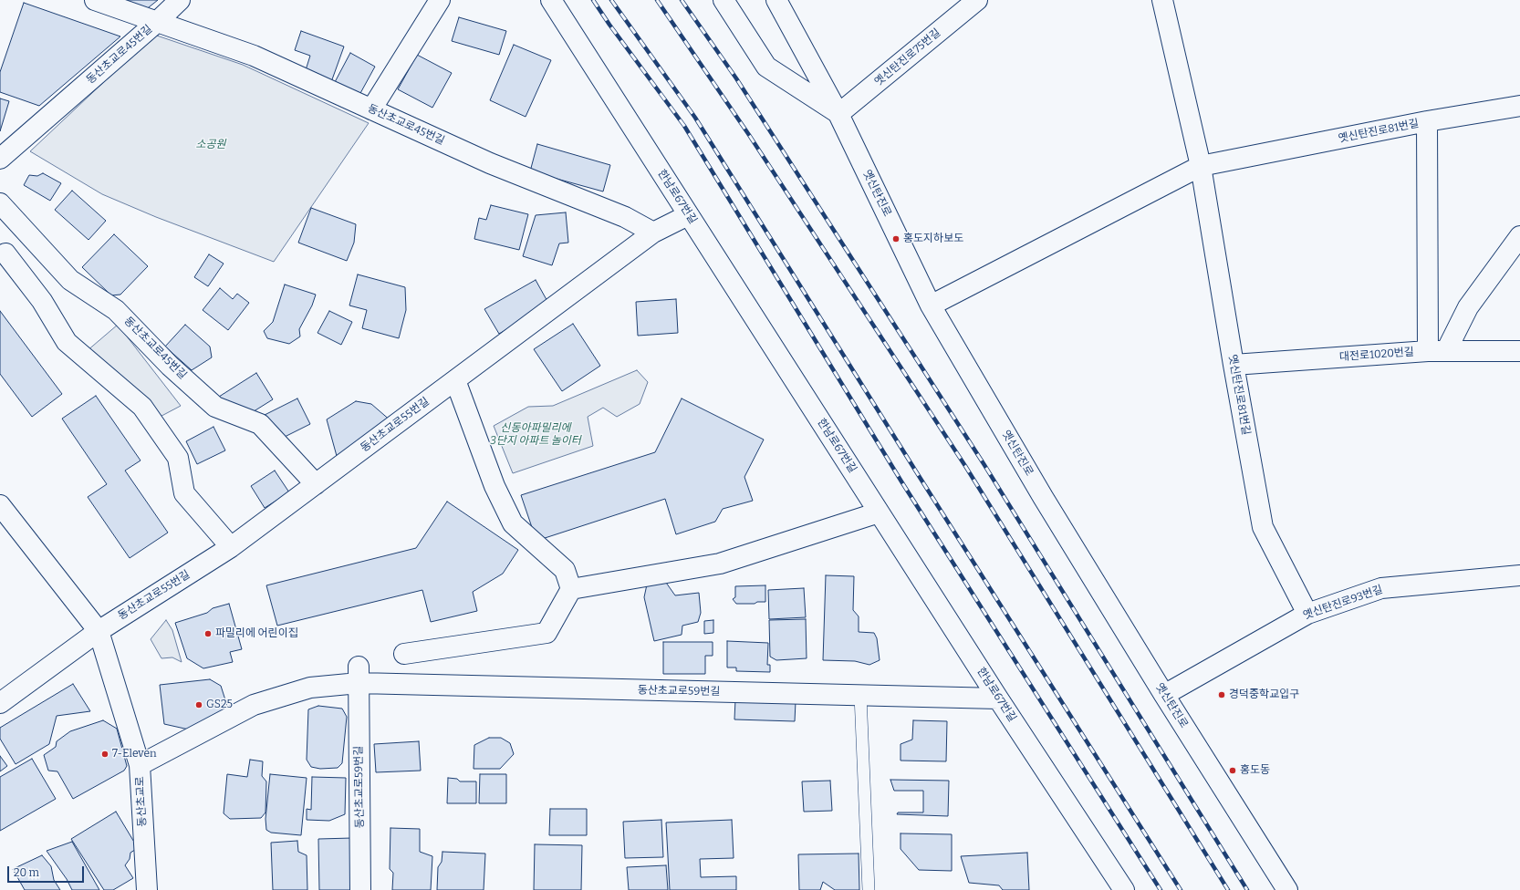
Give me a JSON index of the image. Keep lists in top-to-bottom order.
{
  "streets": {
    "street": [
      "동산초교로45번길",
      "옛신탄진로75번길",
      "옛신탄진로81번길",
      "옛신탄진로",
      "한남로67번길",
      "대전로1020번길",
      "동산초교로55번길",
      "옛신탄진로93번길",
      "동산초교로59번길",
      "동산초교로"
    ]
  },
  "crossings": [
    ["동산초교로45번길", "동산초교로55번길"],
    ["옛신탄진로75번길", "옛신탄진로"],
    ["옛신탄진로81번길", "옛신탄진로"],
    ["옛신탄진로81번길", "대전로1020번길"],
    ["옛신탄진로81번길", "옛신탄진로93번길"],
    ["옛신탄진로", "옛신탄진로93번길"],
    ["한남로67번길", "동산초교로55번길"],
    ["한남로67번길", "동산초교로59번길"],
    ["동산초교로55번길", "동산초교로"],
    ["동산초교로59번길", "동산초교로"]
  ],
  "parks": ["소공원", "신동아파밀리에 3단지 아파트 놀이터"],
  "places": [
    "홍도지하보도",
    "파밀리에 어린이집",
    "경덕중학교입구",
    "GS25",
    "7-Eleven",
    "홍도동"
  ],
  "scale_bar": "20 m"
}
